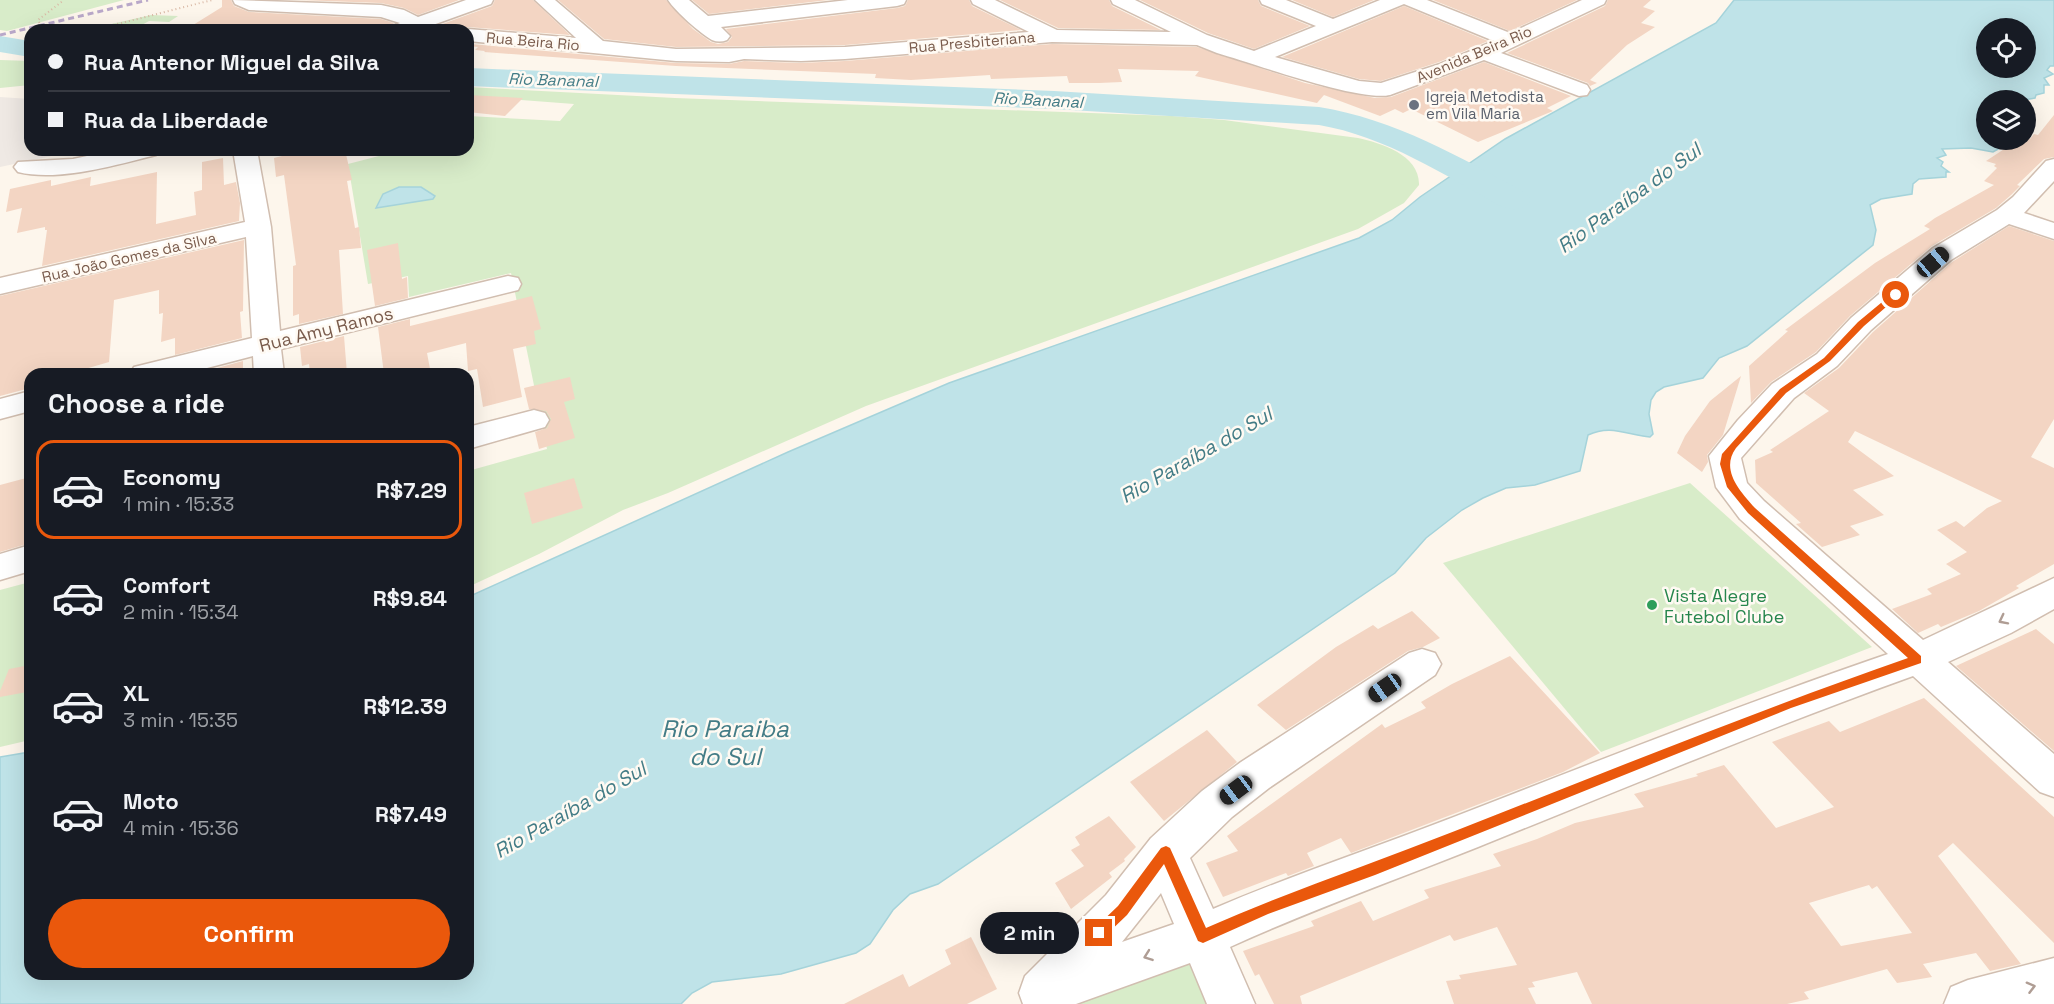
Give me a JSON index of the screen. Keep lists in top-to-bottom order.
{
  "streets": {
    "street": [
      "Rua Beira Rio",
      "Rua Presbiteriana",
      "Avenida Beira Rio",
      "Rua João Gomes da Silva",
      "Rua Amy Ramos"
    ]
  },
  "crossings": [
    ["Rua Beira Rio", "Rua Presbiteriana"]
  ],
  "water": ["Rio Bananal", "Rio Paraíba do Sul", "Rio Paraiba do Sul"],
  "places": ["Igreja Metodista em Vila Maria", "Vista Alegre Futebol Clube"],
  "page": {
    "banner": ["Rua Antenor Miguel da Silva", "Rua da Liberdade"],
    "heading": "Choose a ride",
    "list": [
      {
        "name": "Economy",
        "note": "1 min · 15:33",
        "value": "R$7.29"
      },
      {
        "name": "Comfort",
        "note": "2 min · 15:34",
        "value": "R$9.84"
      },
      {
        "name": "XL",
        "note": "3 min · 15:35",
        "value": "R$12.39"
      },
      {
        "name": "Moto",
        "note": "4 min · 15:36",
        "value": "R$7.49"
      }
    ],
    "buttons": "Confirm",
    "bubble": "2 min"
  }
}
